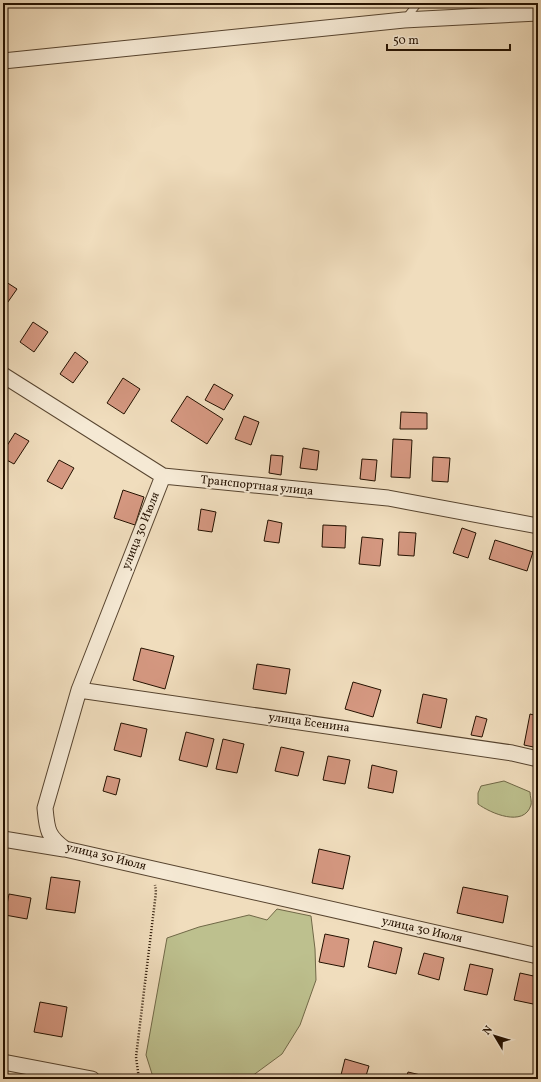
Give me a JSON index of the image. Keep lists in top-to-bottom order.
{
  "streets": {
    "street": ["Транспортная улица", "улица 30 Июля", "улица Есенина"]
  },
  "crossings": [
    ["Транспортная улица", "улица 30 Июля"],
    ["улица 30 Июля", "улица Есенина"]
  ],
  "scale_bar": "50 m",
  "north": "top left"
}
